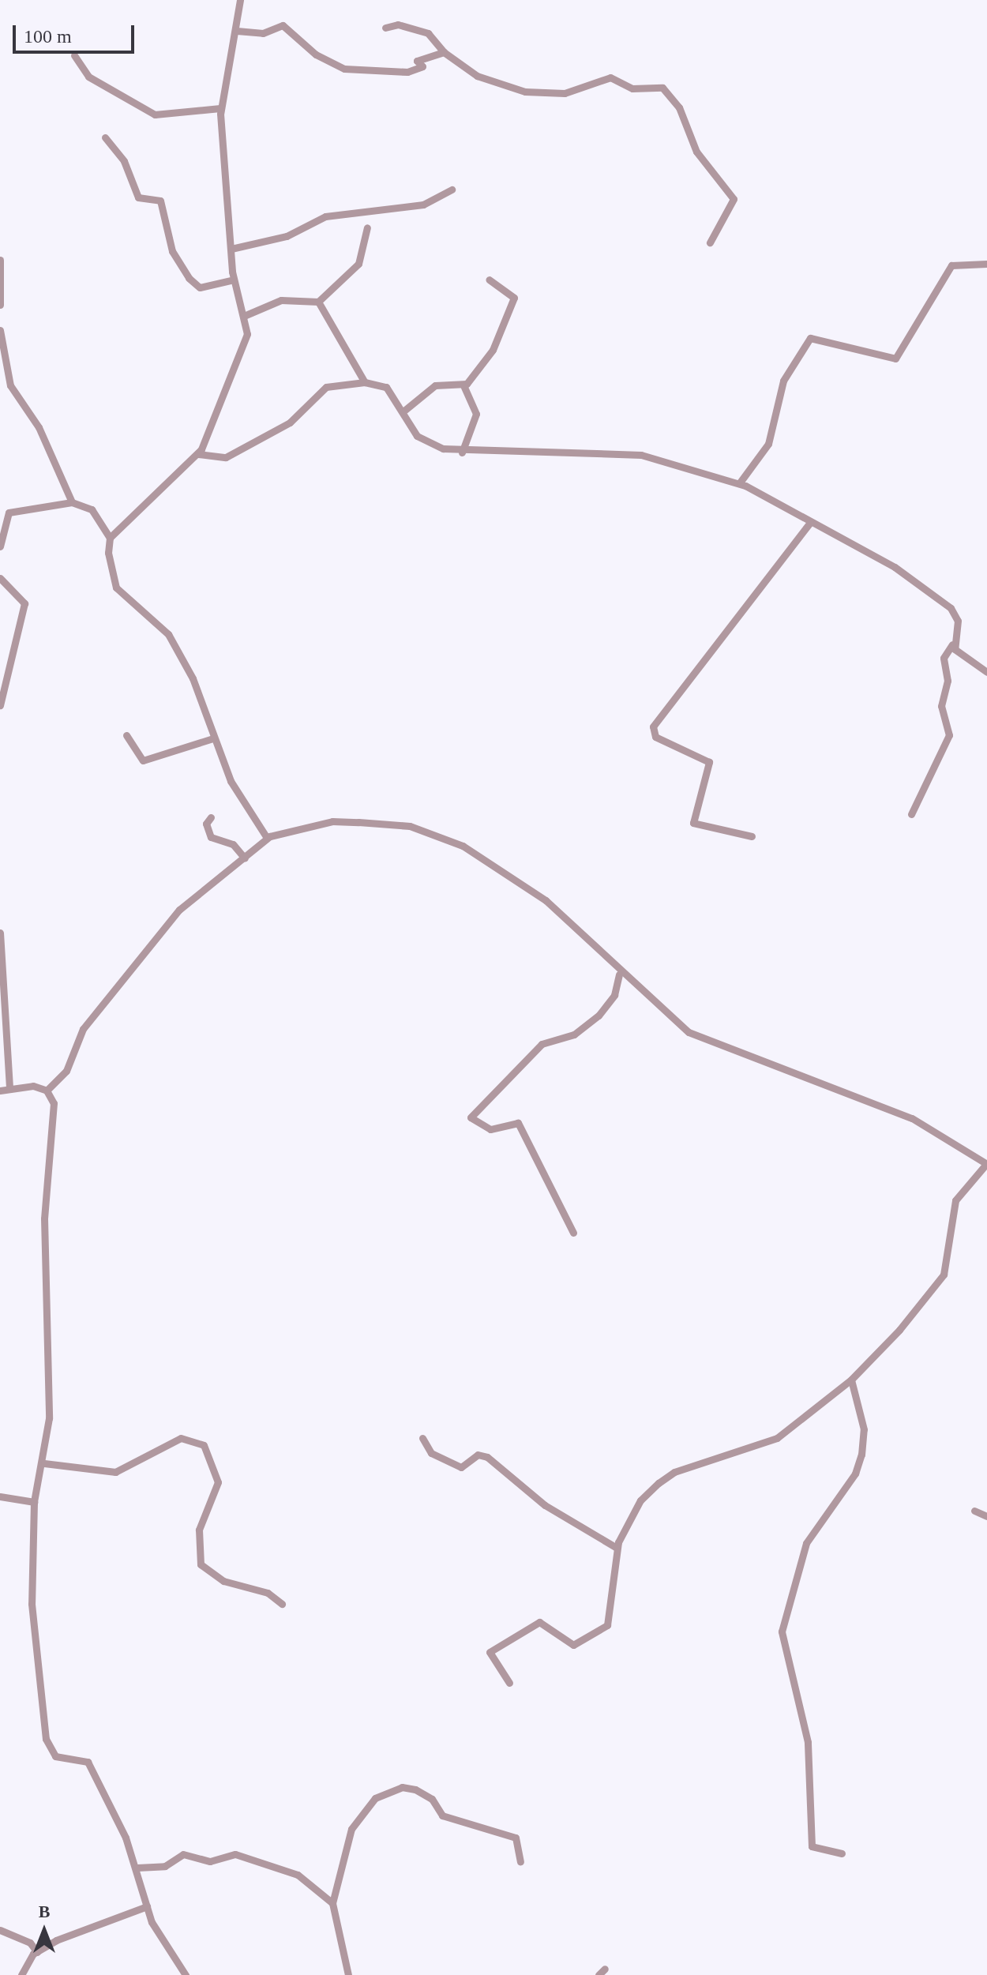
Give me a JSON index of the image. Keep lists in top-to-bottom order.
{
  "scale_bar": "100 m",
  "north": "top"
}
